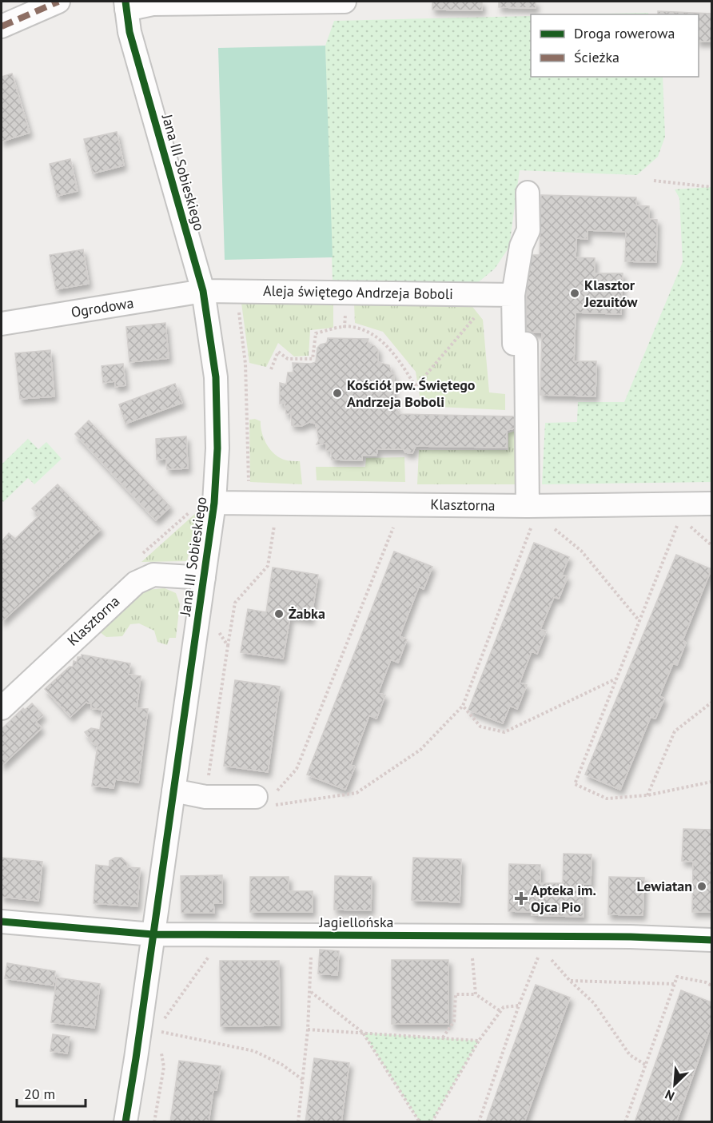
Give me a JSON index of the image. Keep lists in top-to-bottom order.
{
  "streets": {
    "street": [
      "Jana III Sobieskiego",
      "Aleja świętego Andrzeja Boboli",
      "Ogrodowa",
      "Klasztorna",
      "Jagiellońska"
    ]
  },
  "crossings": [
    ["Jana III Sobieskiego", "Aleja świętego Andrzeja Boboli"],
    ["Jana III Sobieskiego", "Ogrodowa"],
    ["Jana III Sobieskiego", "Klasztorna"],
    ["Jana III Sobieskiego", "Jagiellońska"],
    ["Aleja świętego Andrzeja Boboli", "Ogrodowa"]
  ],
  "places": {
    "other": [
      "Klasztor Jezuitów",
      "Kościół pw. Świętego Andrzeja Boboli",
      "Żabka",
      "Lewiatan"
    ],
    "health": ["Apteka im. Ojca Pio"]
  },
  "legend": ["Droga rowerowa", "Ścieżka"],
  "scale_bar": "20 m",
  "north": "bottom left"
}
